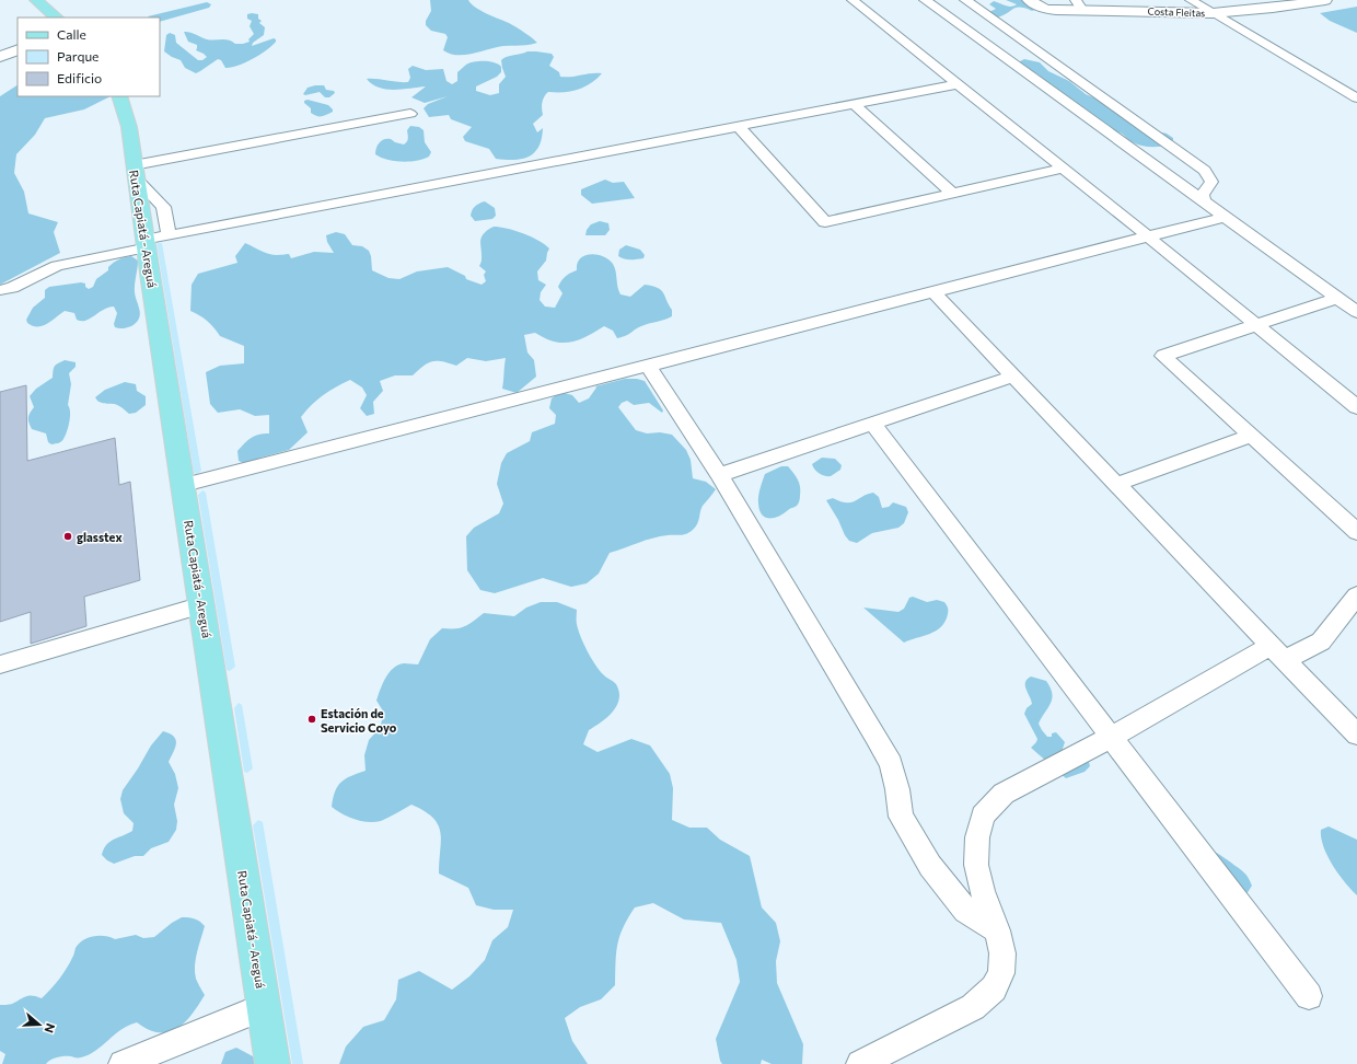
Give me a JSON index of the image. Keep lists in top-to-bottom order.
{
  "streets": {
    "main road": ["Costa Fleitas", "Ruta Capiatá - Areguá"]
  },
  "places": ["glasstex", "Estación de Servicio Coyo"],
  "legend": ["Calle", "Parque", "Edificio"],
  "north": "right"
}
